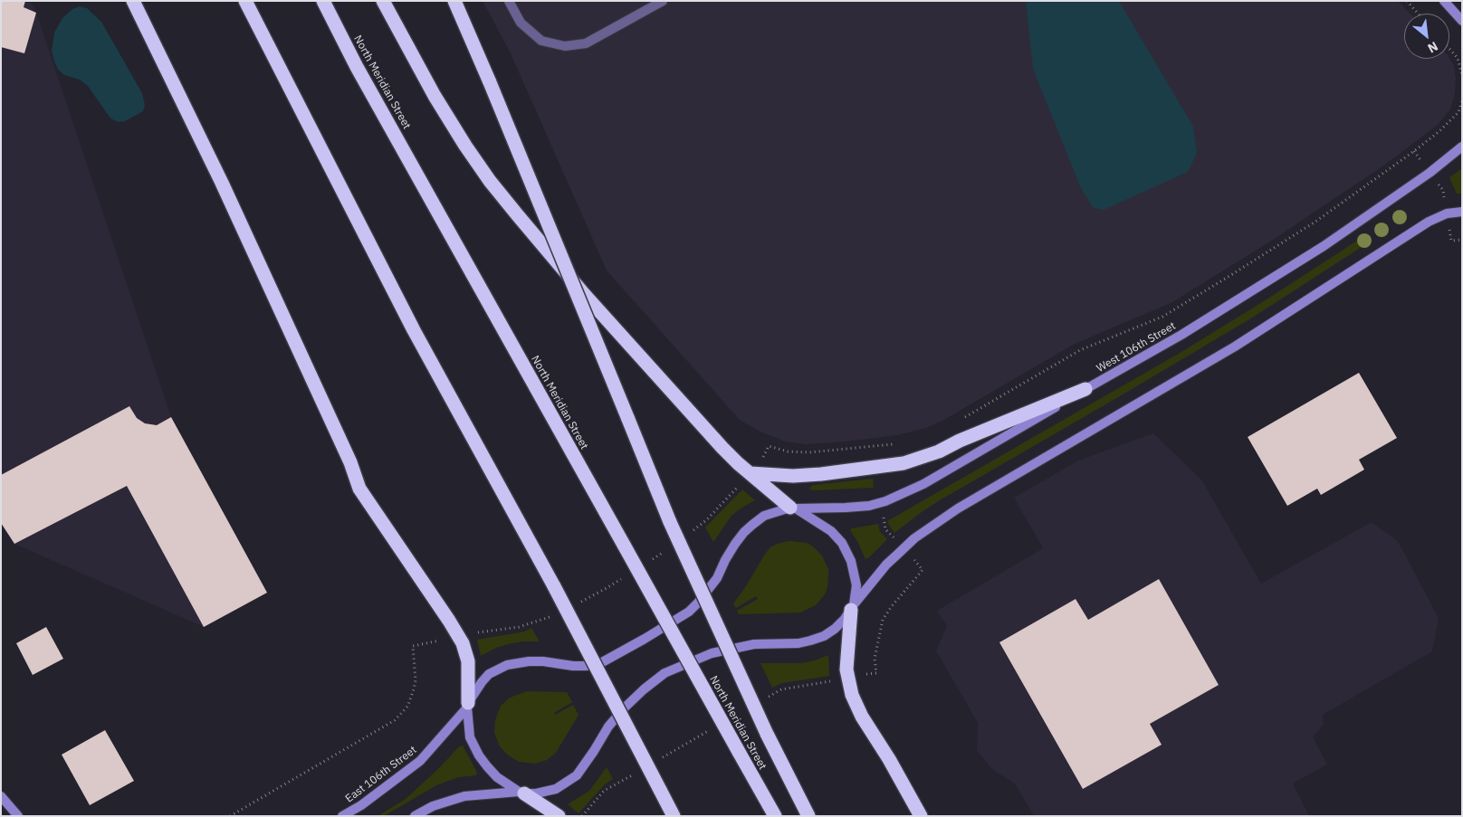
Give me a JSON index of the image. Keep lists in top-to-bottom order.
{
  "streets": {
    "highway": ["North Meridian Street"],
    "street": ["West 106th Street", "East 106th Street"]
  },
  "crossings": [
    ["West 106th Street", "East 106th Street"]
  ],
  "north": "bottom right"
}
